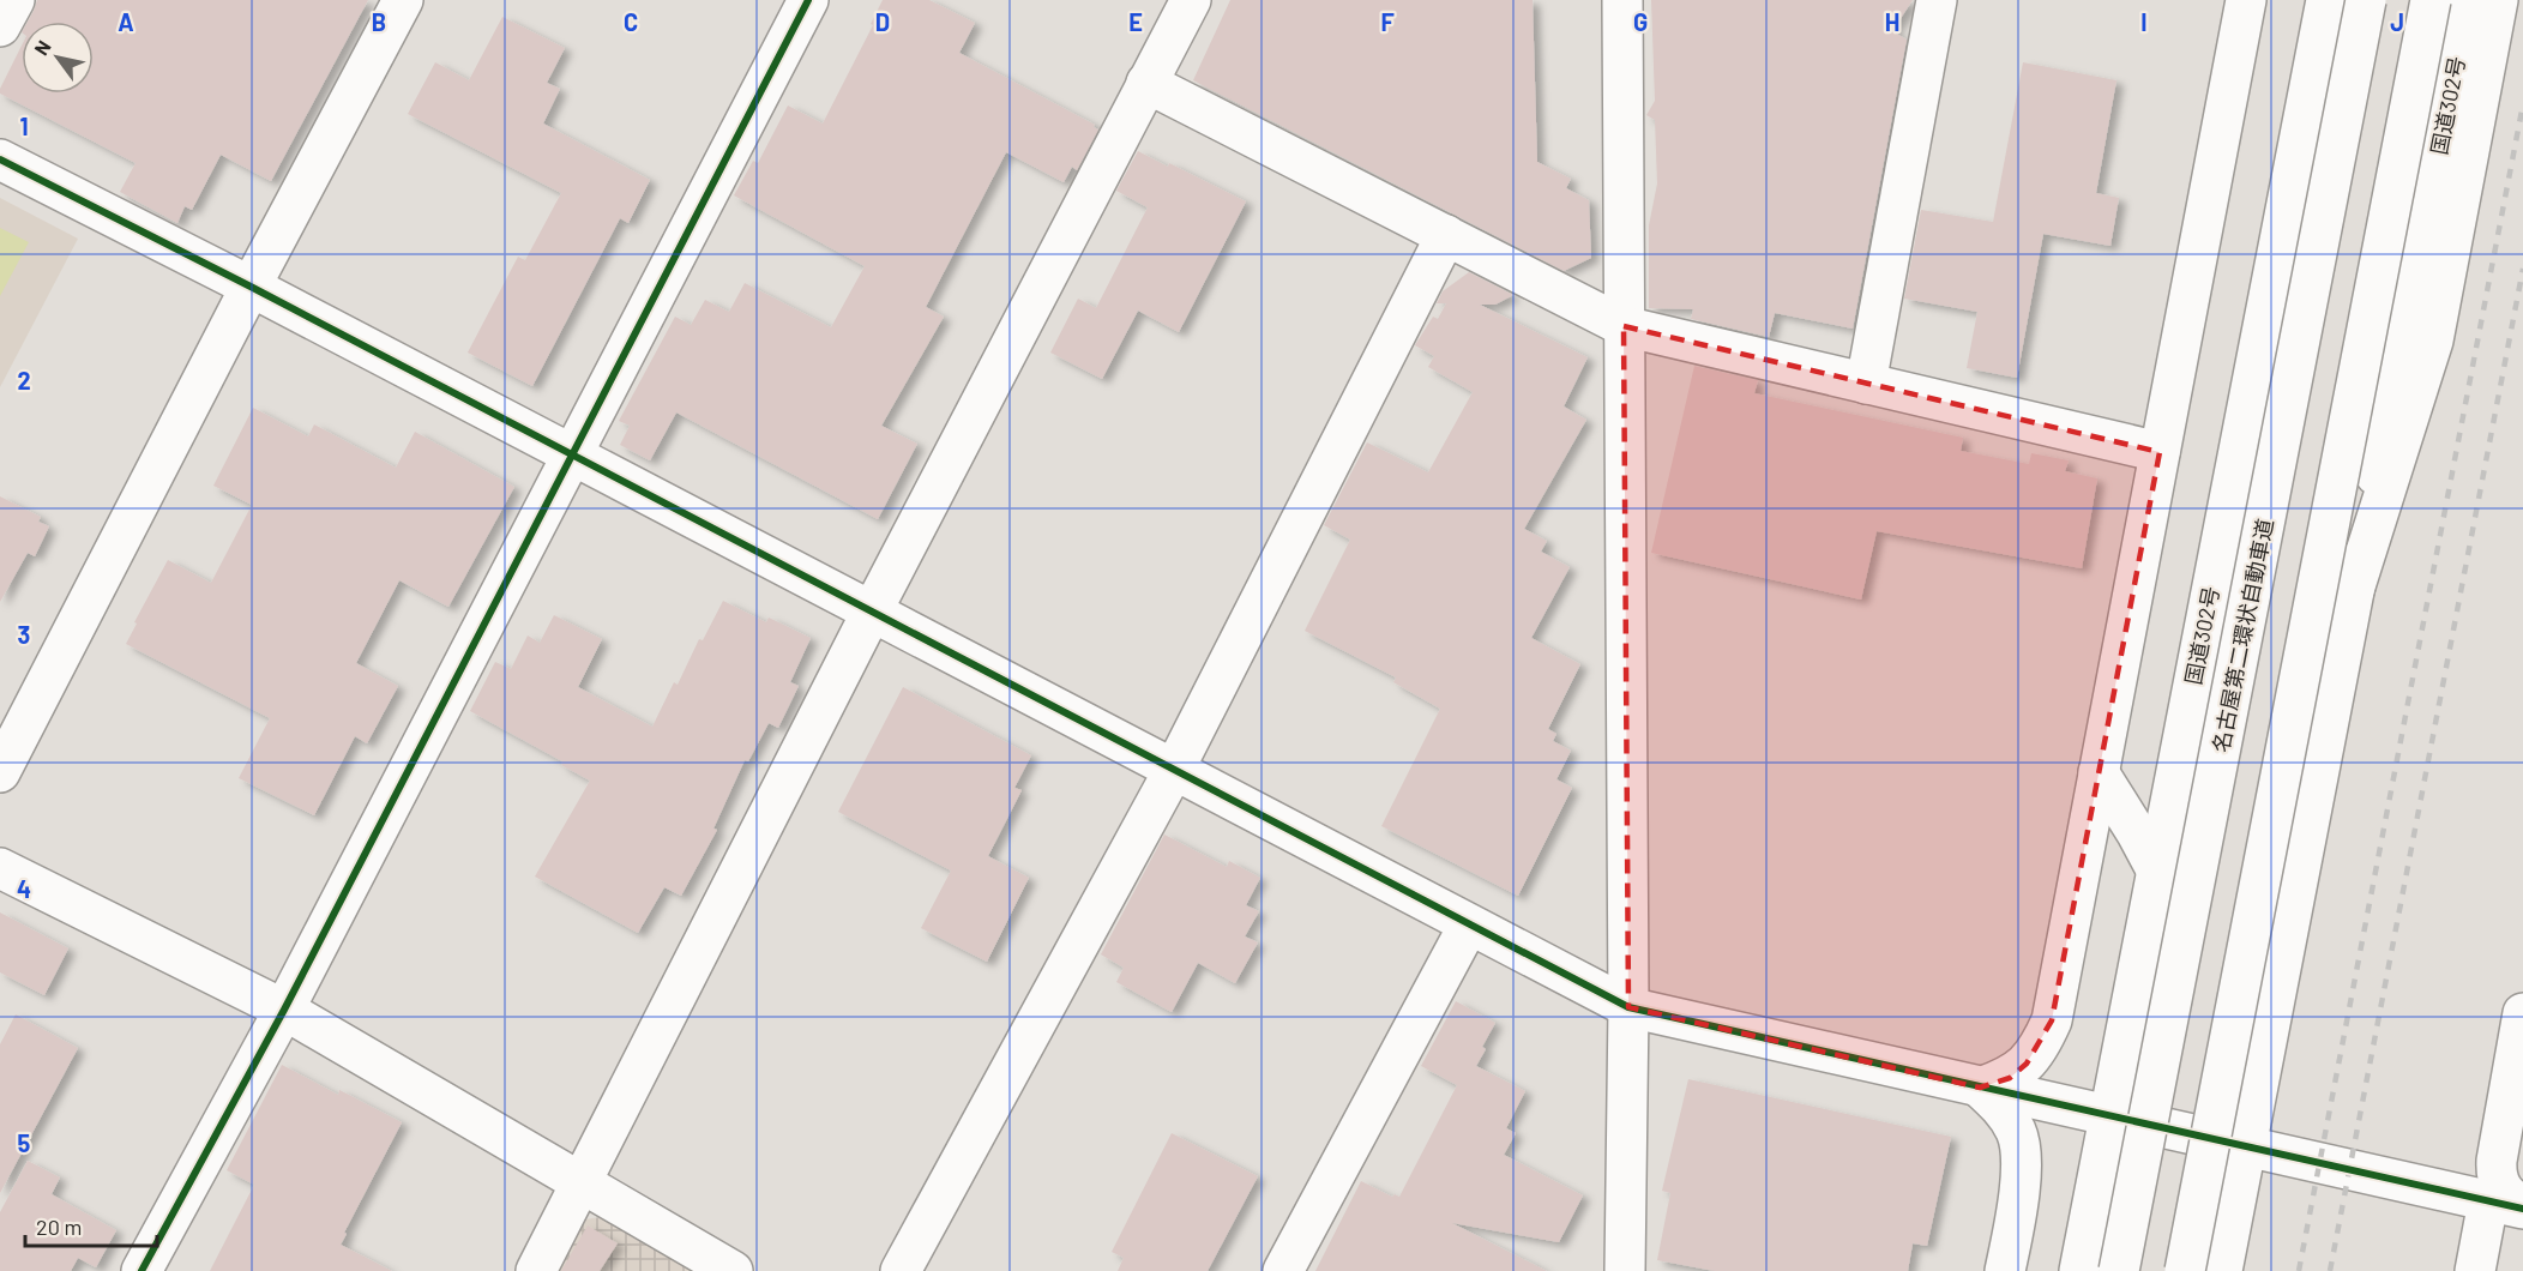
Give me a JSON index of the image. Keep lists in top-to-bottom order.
{
  "streets": {
    "main road": ["国道302号", "名古屋第二環状自動車道"]
  },
  "scale_bar": "20 m",
  "north": "top left",
  "grid": {
    "columns": [
      "A",
      "B",
      "C",
      "D",
      "E",
      "F",
      "G",
      "H",
      "I",
      "J"
    ],
    "rows": [
      "1",
      "2",
      "3",
      "4",
      "5"
    ]
  }
}
